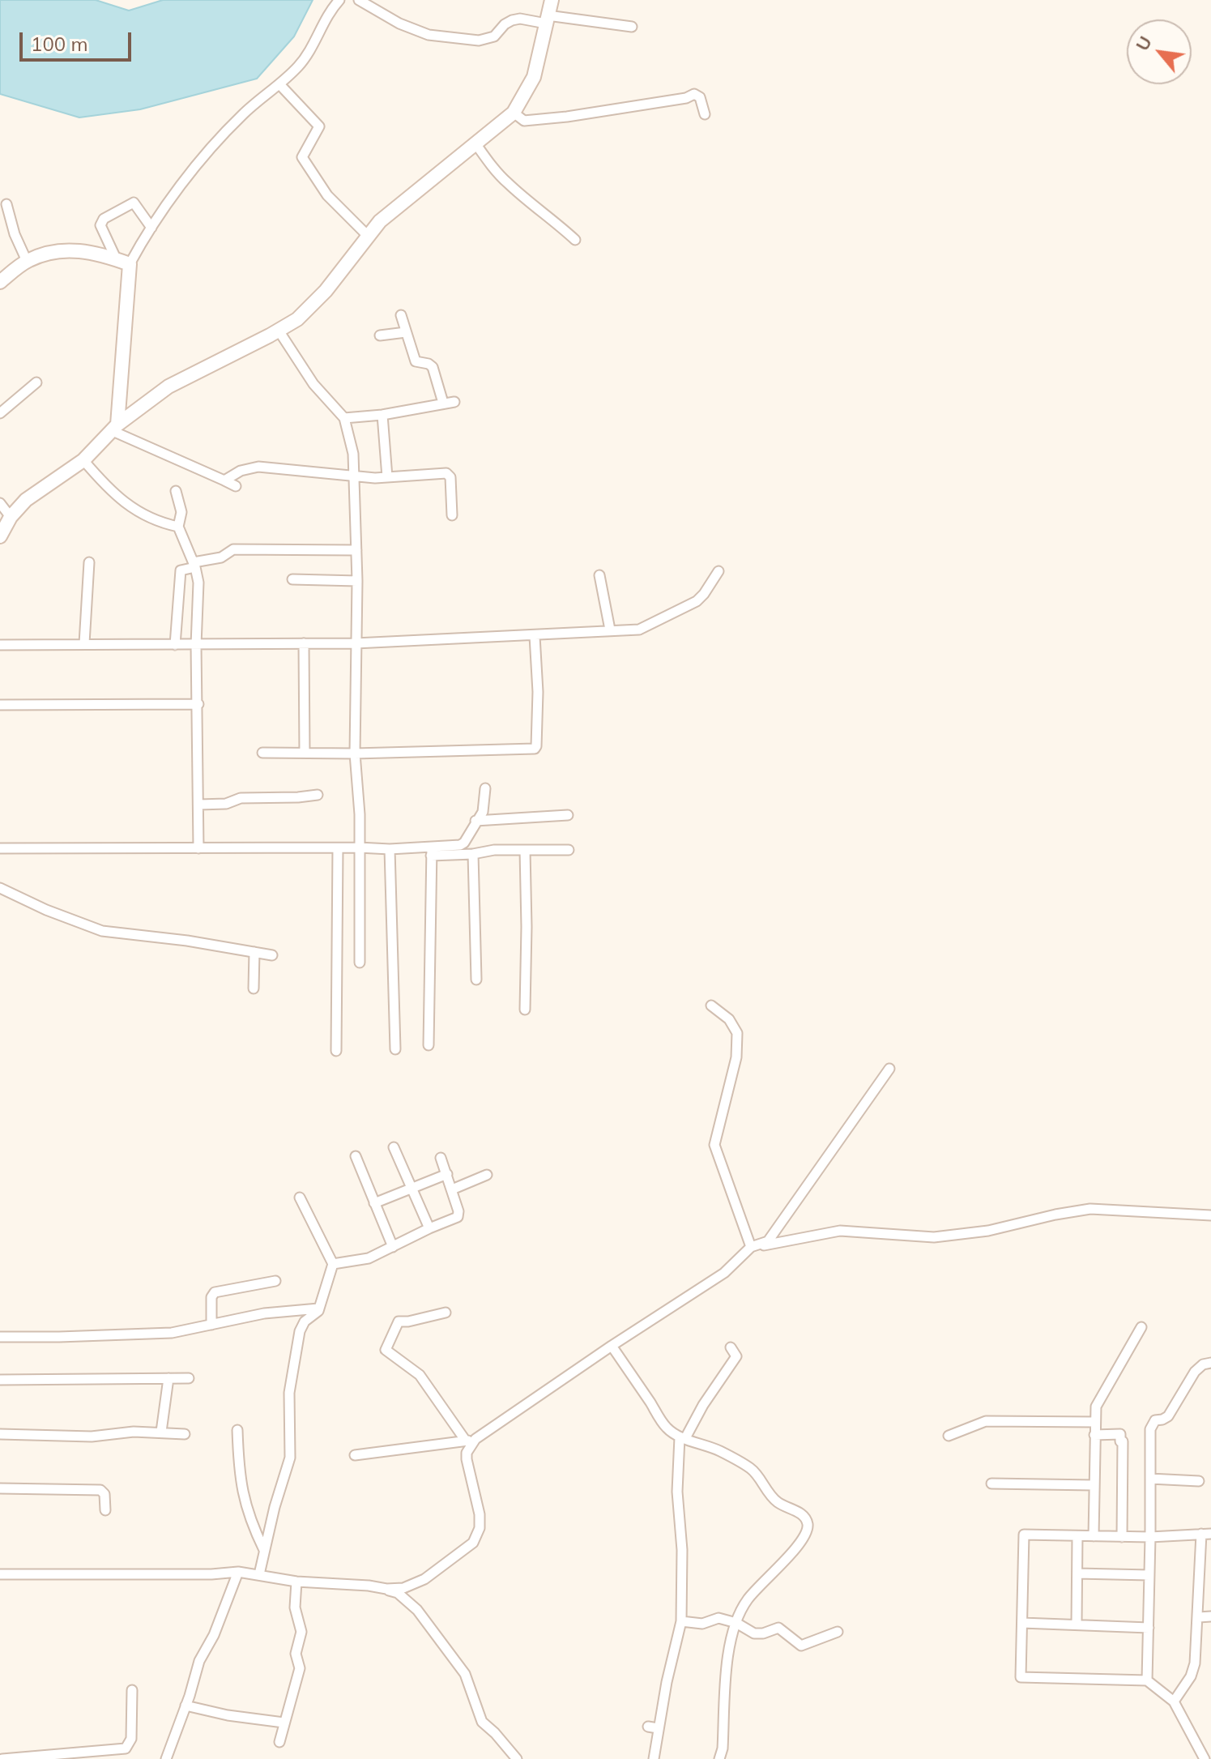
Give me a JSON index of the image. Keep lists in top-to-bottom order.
{
  "scale_bar": "100 m",
  "north": "top left"
}
